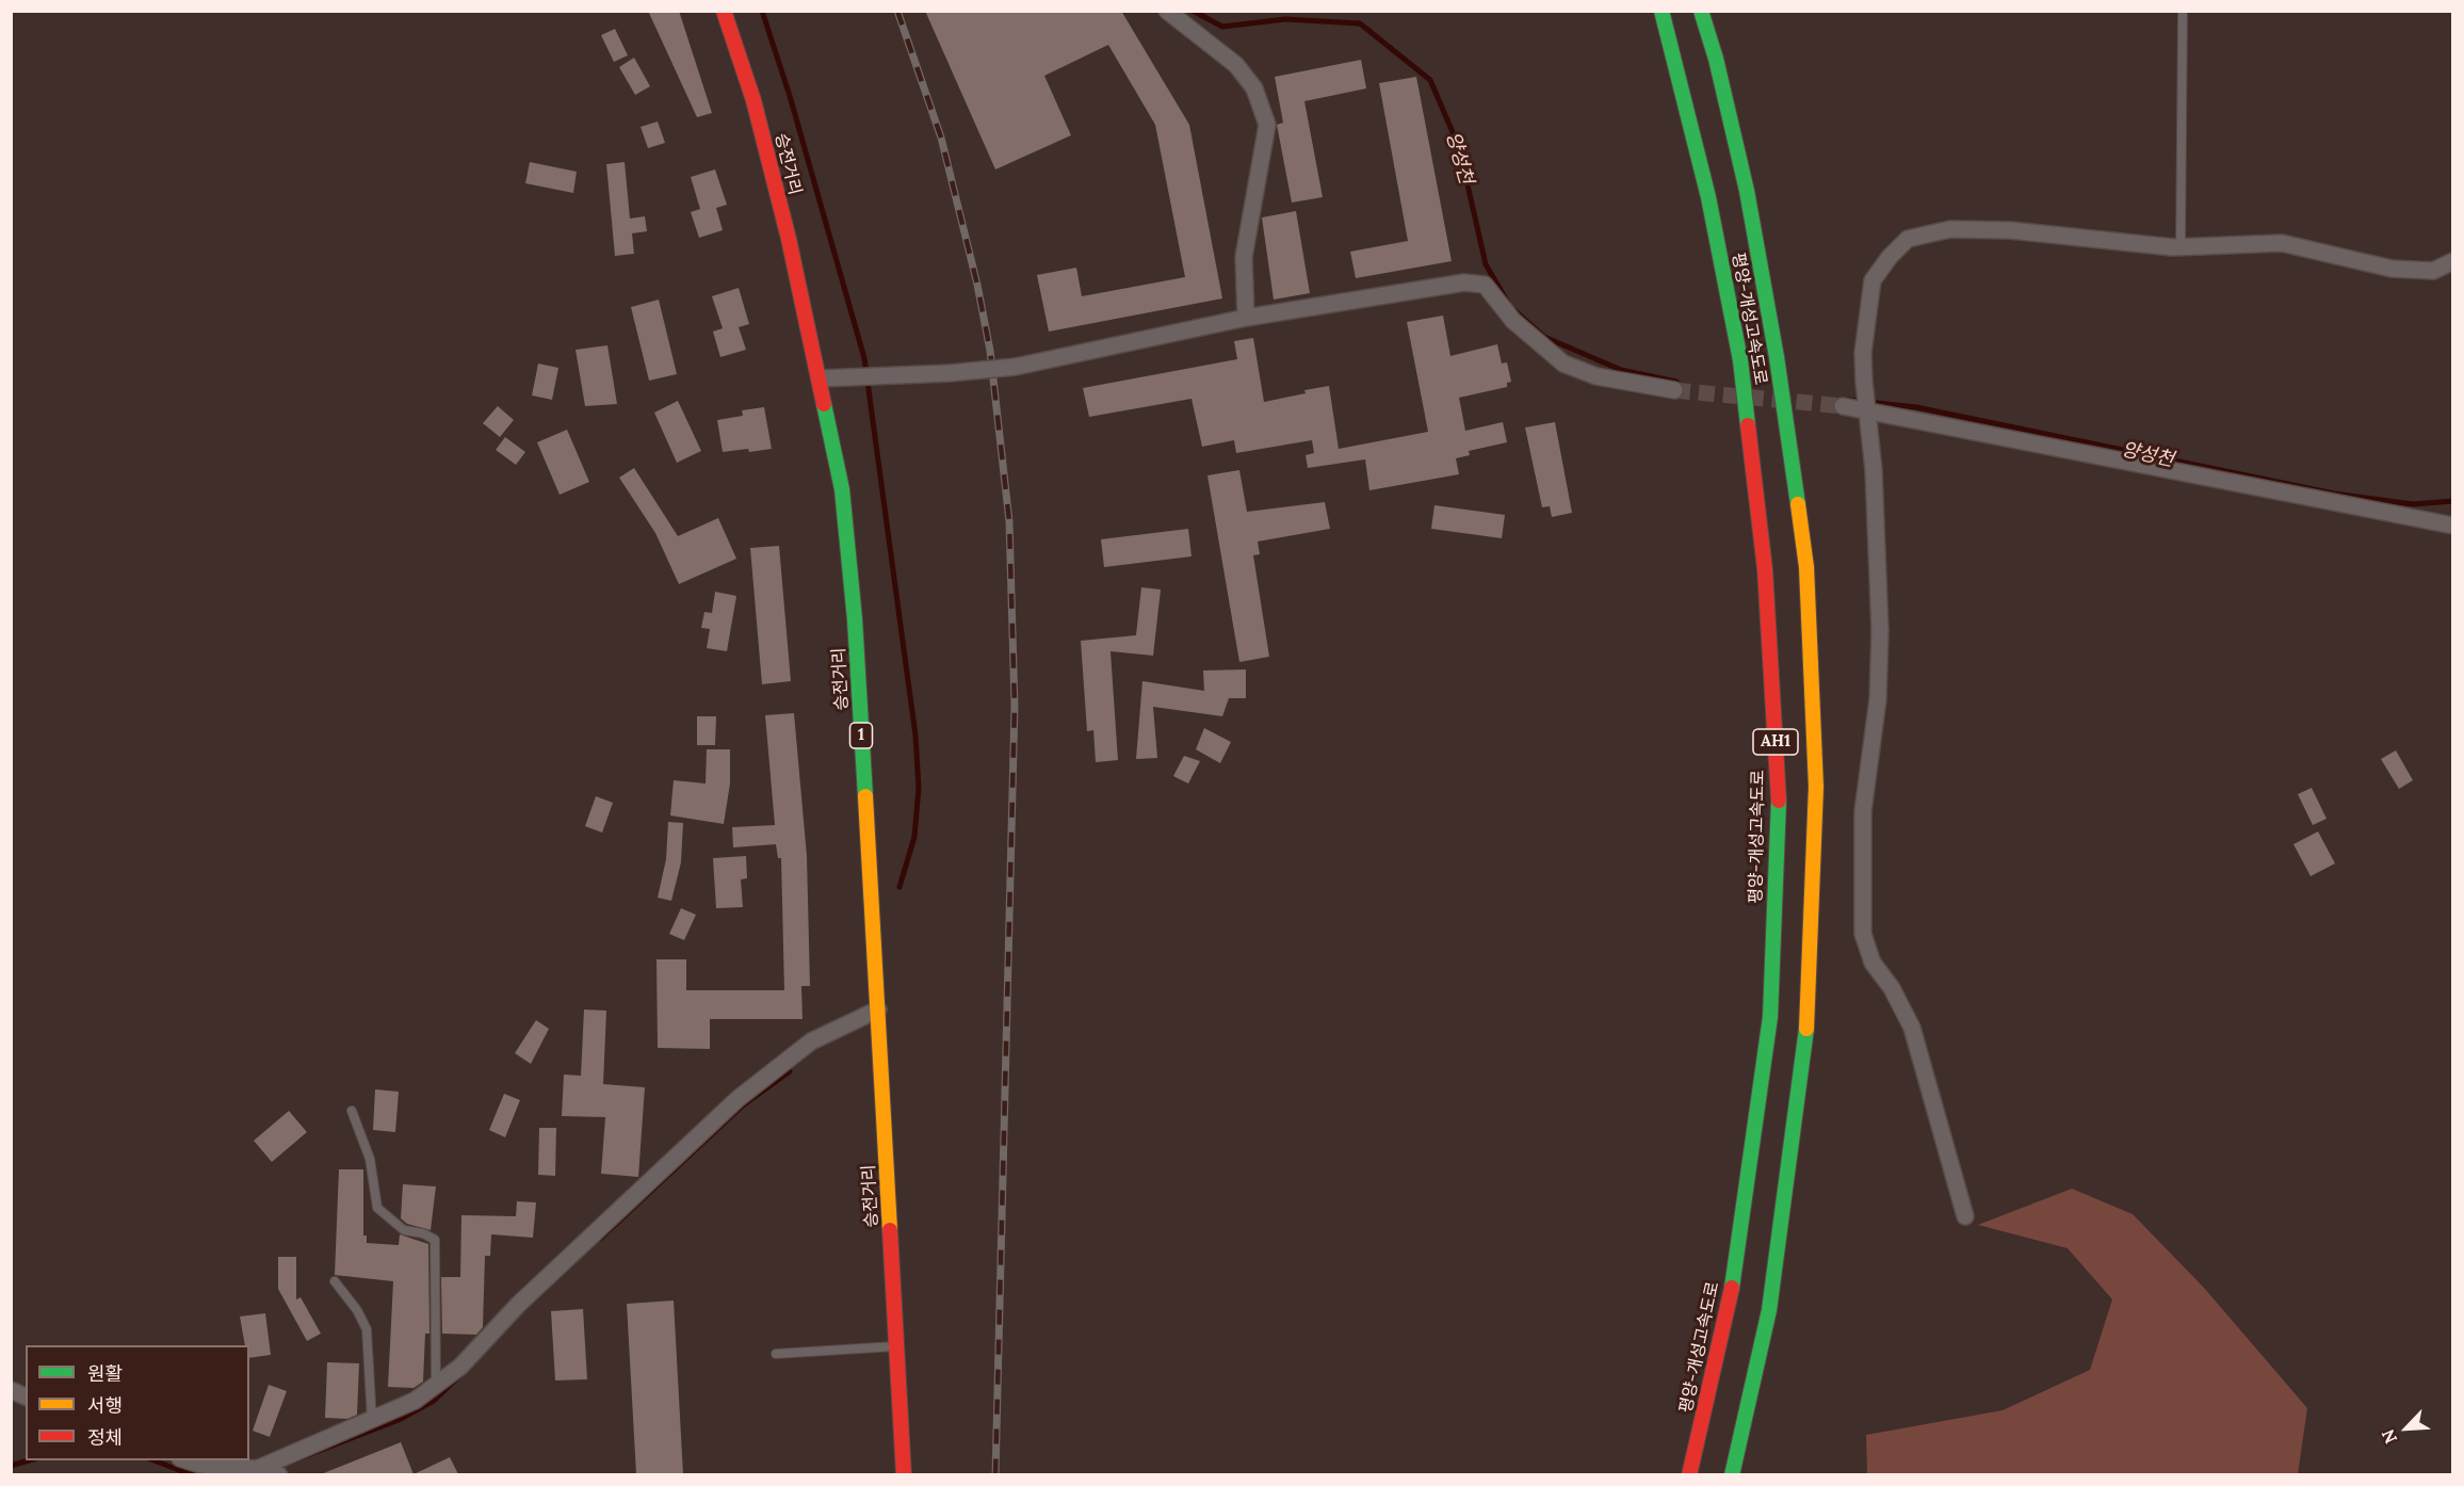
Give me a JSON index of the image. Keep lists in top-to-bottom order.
{
  "streets": {
    "main road": [
      "승전거리",
      "평양-개성고속도로",
      "1",
      "AH1"
    ]
  },
  "water": ["양성천"],
  "legend": ["원활", "서행", "정체"],
  "north": "bottom left"
}
